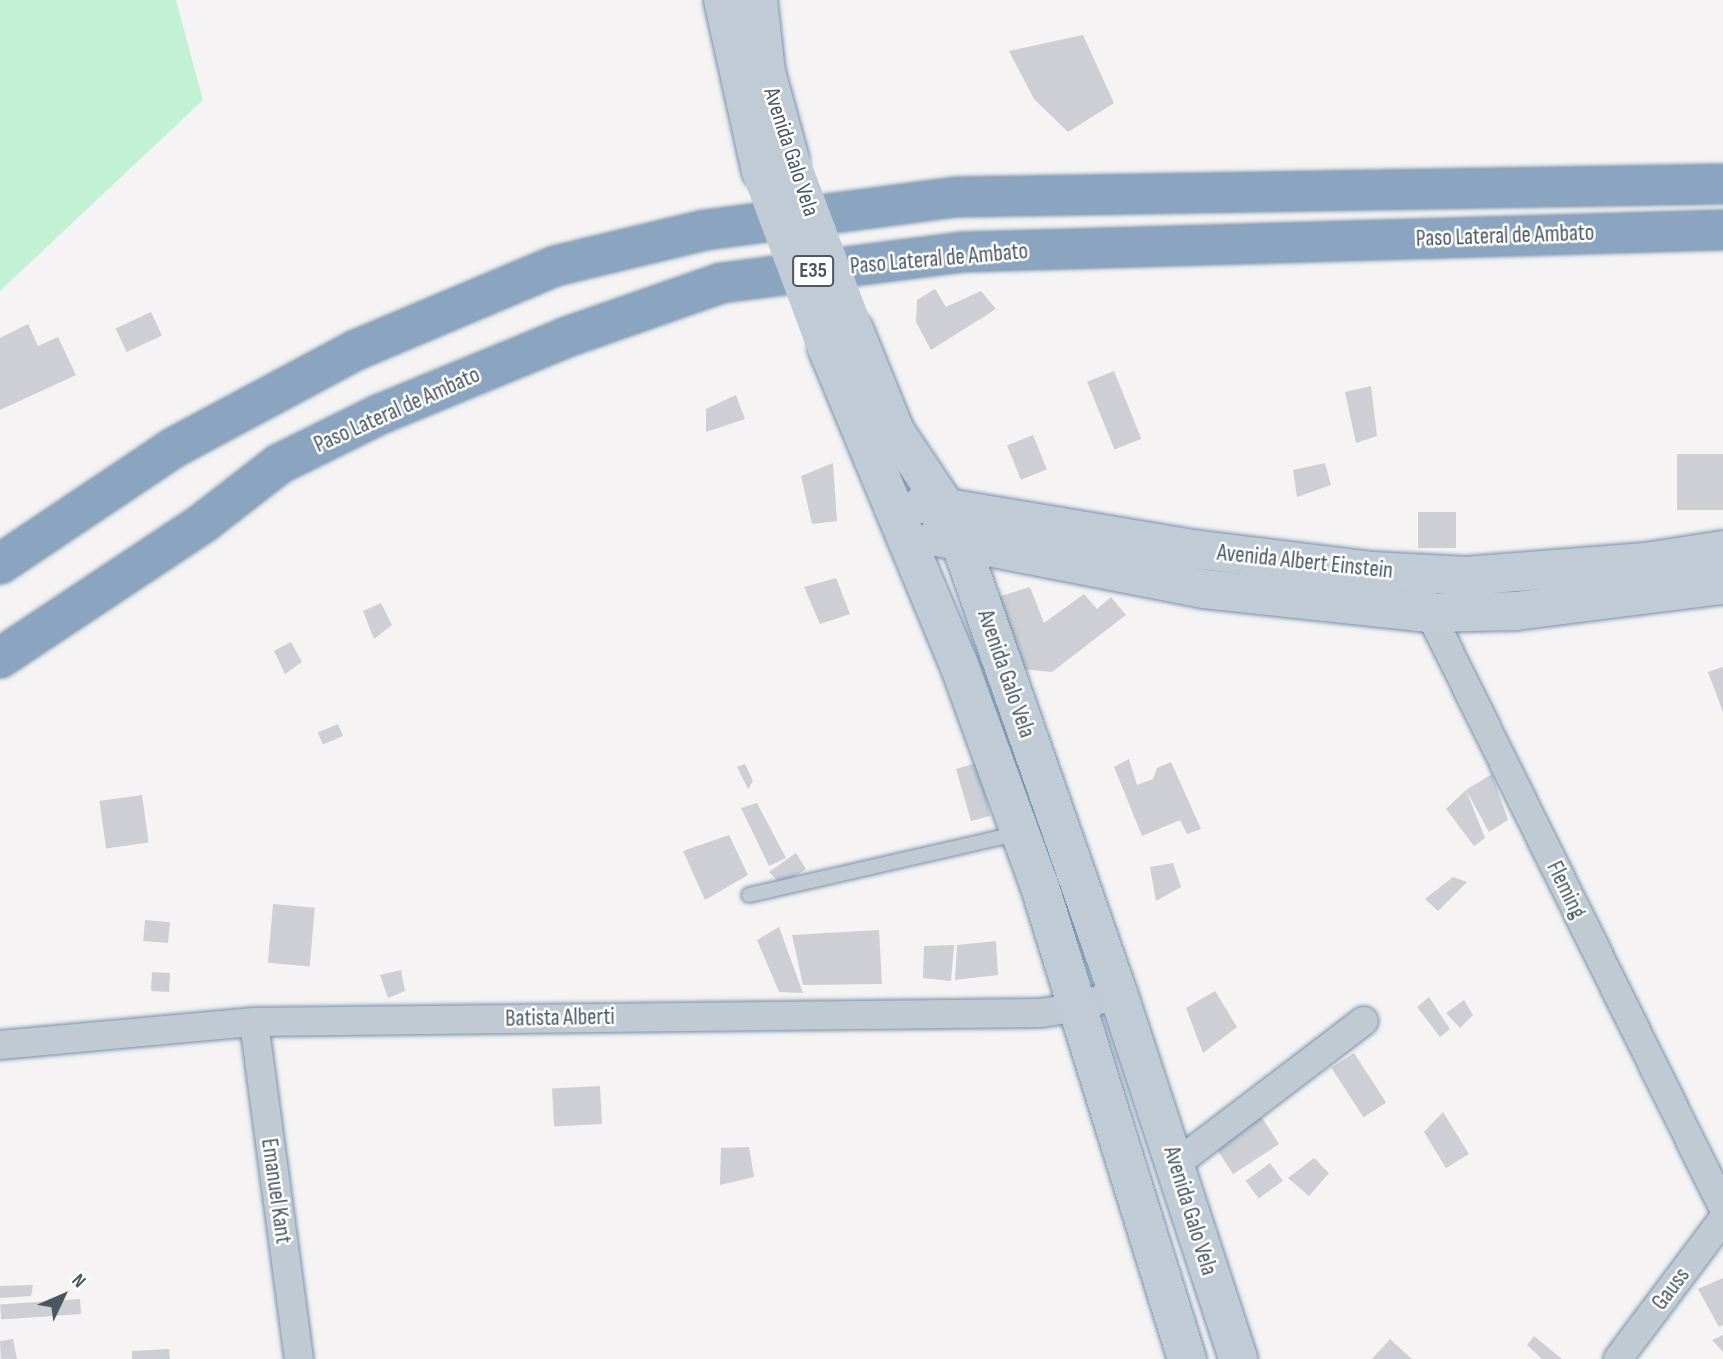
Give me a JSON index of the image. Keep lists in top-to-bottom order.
{
  "streets": {
    "highway": ["Paso Lateral de Ambato", "E35"],
    "main road": ["Avenida Galo Vela", "Avenida Albert Einstein"],
    "street": [
      "Fleming",
      "Batista Alberti",
      "Emanuel Kant",
      "Gauss"
    ]
  },
  "crossings": [
    ["Avenida Galo Vela", "Avenida Albert Einstein"],
    ["Avenida Galo Vela", "Batista Alberti"],
    ["Avenida Albert Einstein", "Fleming"],
    ["Batista Alberti", "Emanuel Kant"]
  ],
  "north": "top right"
}
